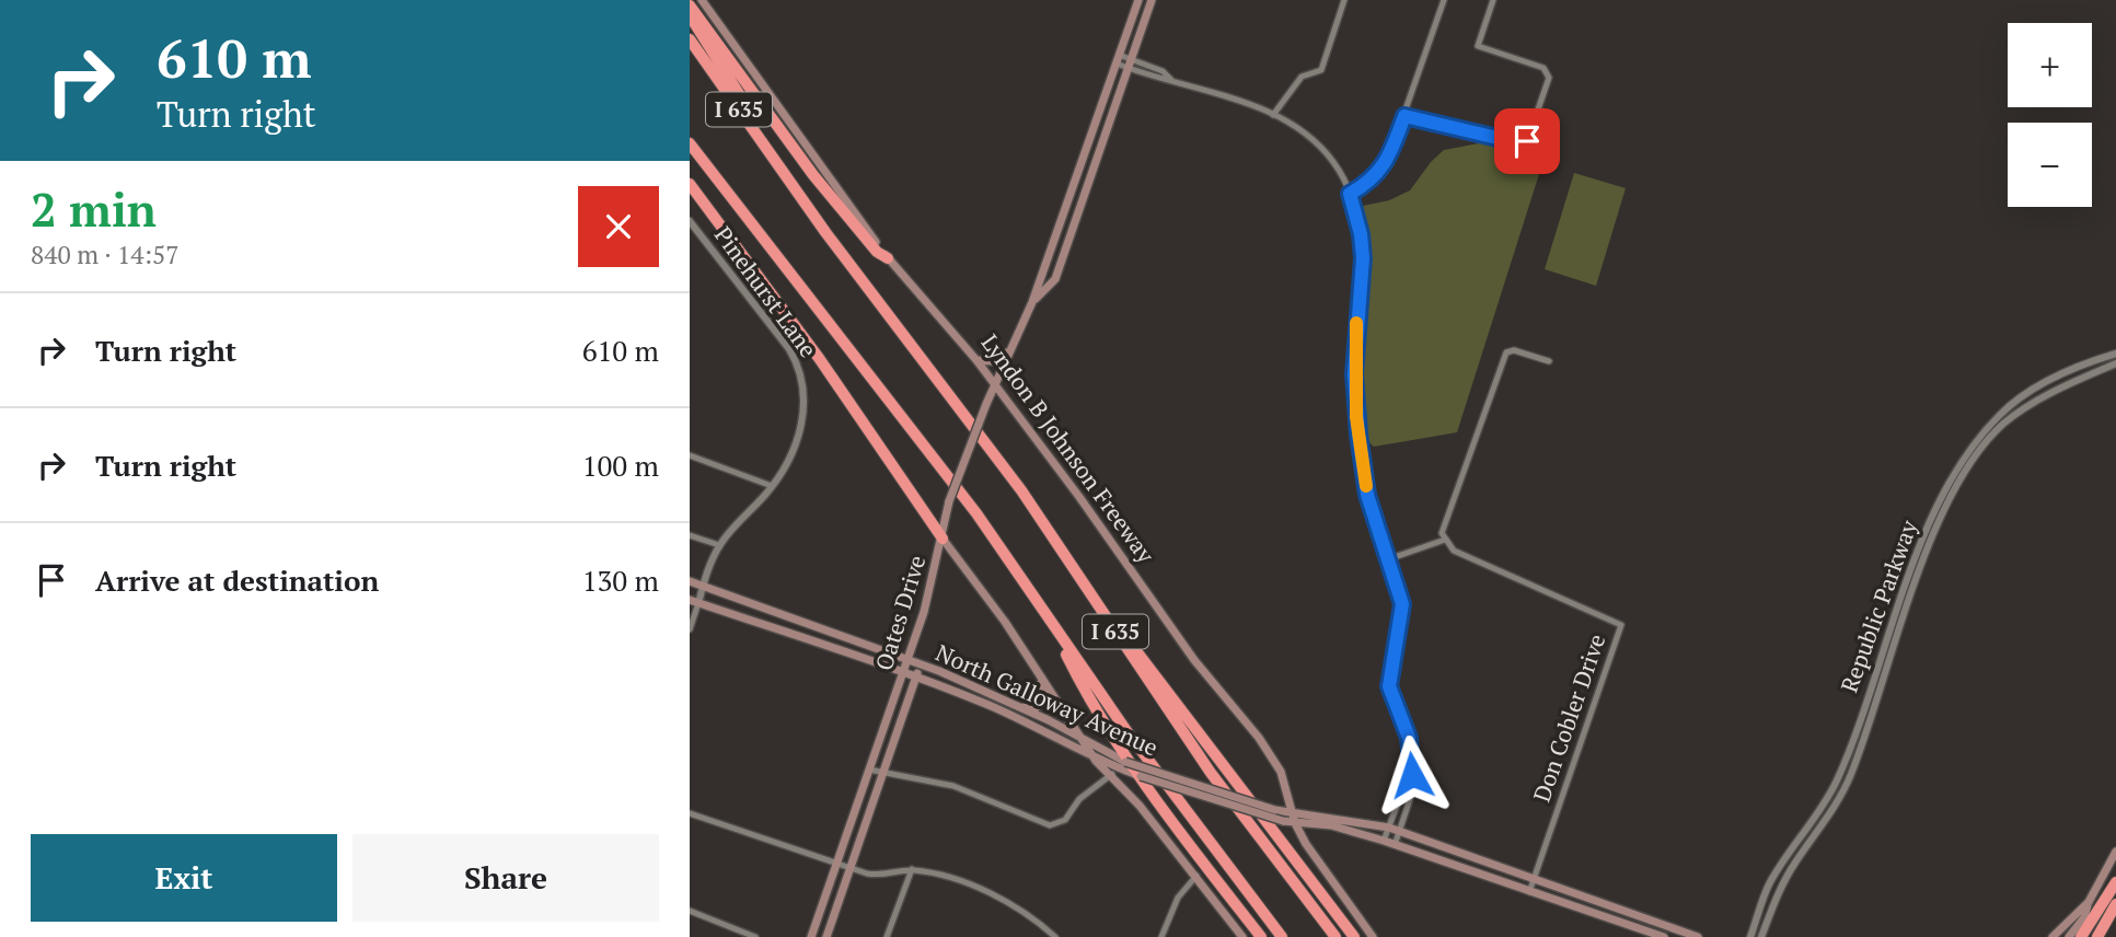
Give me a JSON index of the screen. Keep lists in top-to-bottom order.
{
  "streets": {
    "highway": ["I 635"],
    "main road": ["Lyndon B Johnson Freeway", "Oates Drive", "North Galloway Avenue"],
    "street": ["Pinehurst Lane", "Republic Parkway", "Don Cobler Drive"]
  },
  "crossings": [
    ["Pinehurst Lane", "North Galloway Avenue"],
    ["Lyndon B Johnson Freeway", "Oates Drive"],
    ["Lyndon B Johnson Freeway", "North Galloway Avenue"],
    ["Oates Drive", "North Galloway Avenue"],
    ["North Galloway Avenue", "Don Cobler Drive"]
  ],
  "page": {
    "turn": ["610 m", "Turn right"],
    "map_buttons": ["+", "−"],
    "heading": ["2 min", "840 m · 14:57"],
    "list": [
      {
        "name": "Turn right",
        "value": "610 m"
      },
      {
        "name": "Turn right",
        "value": "100 m"
      },
      {
        "name": "Arrive at destination",
        "value": "130 m"
      }
    ],
    "buttons": ["Exit", "Share"]
  }
}
